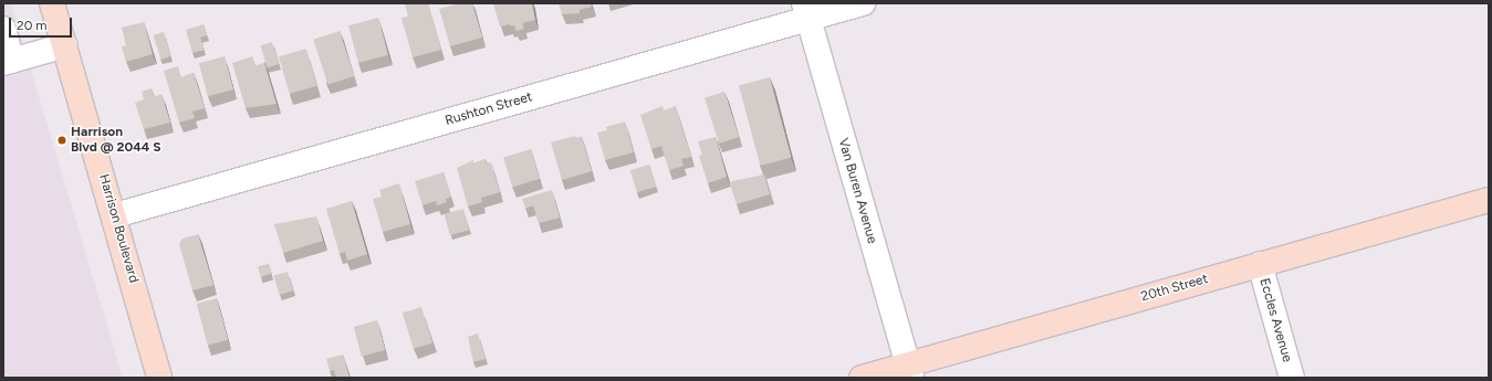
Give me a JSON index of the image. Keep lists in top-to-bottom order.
{
  "streets": {
    "main road": ["Harrison Boulevard", "20th Street"],
    "street": ["Rushton Street", "Van Buren Avenue", "Eccles Avenue"]
  },
  "crossings": [
    ["Rushton Street", "Van Buren Avenue"],
    ["Rushton Street", "Harrison Boulevard"],
    ["Van Buren Avenue", "20th Street"],
    ["20th Street", "Eccles Avenue"]
  ],
  "places": ["Harrison Blvd @ 2044 S"],
  "scale_bar": "20 m"
}
